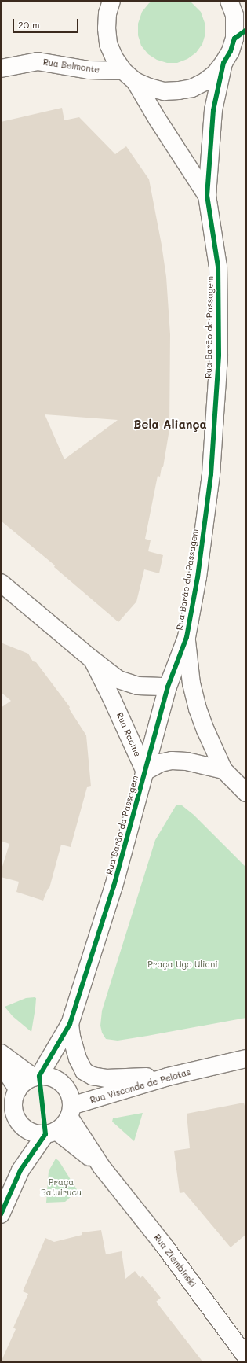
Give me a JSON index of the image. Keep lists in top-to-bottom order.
{
  "streets": {
    "street": [
      "Rua Belmonte",
      "Rua Barão da Passagem",
      "Rua Racine",
      "Rua Visconde de Pelotas",
      "Rua Ziembinski"
    ]
  },
  "crossings": [
    ["Rua Belmonte", "Rua Barão da Passagem"],
    ["Rua Barão da Passagem", "Rua Racine"],
    ["Rua Barão da Passagem", "Rua Visconde de Pelotas"],
    ["Rua Barão da Passagem", "Rua Ziembinski"],
    ["Rua Visconde de Pelotas", "Rua Ziembinski"]
  ],
  "districts": ["Bela Aliança"],
  "parks": ["Praça Ugo Uliani", "Praça Batuirucu"],
  "scale_bar": "20 m"
}
